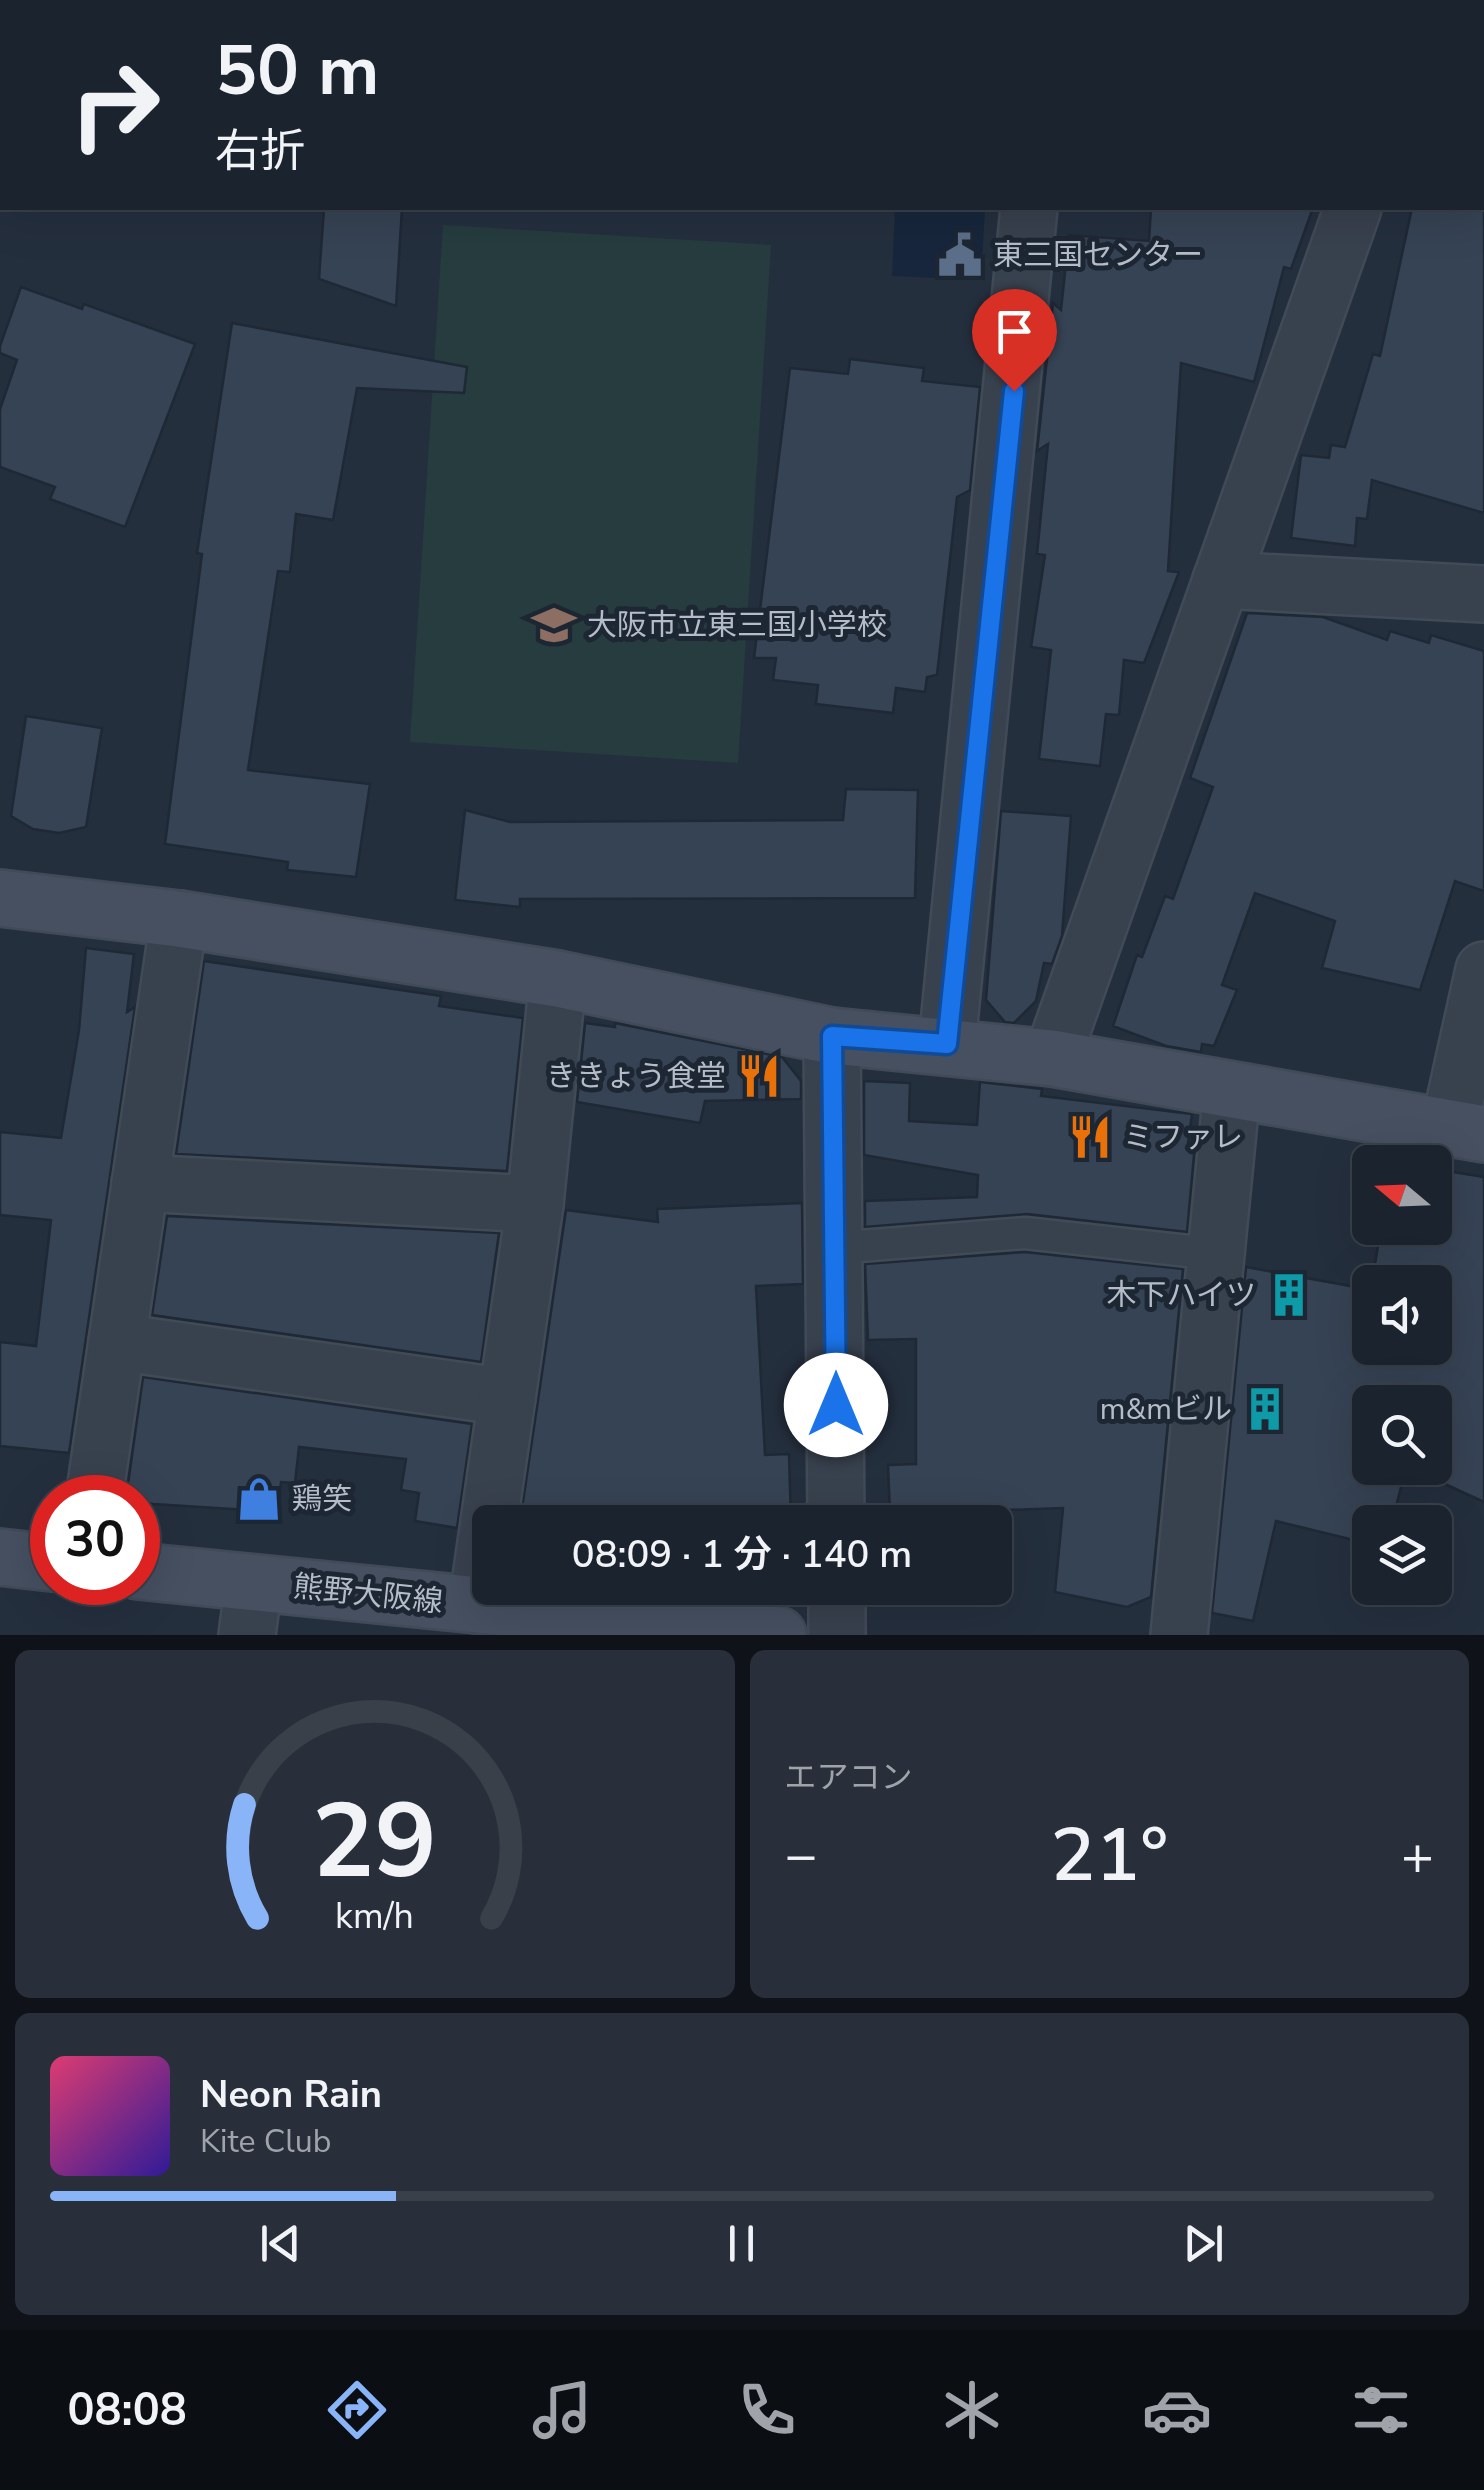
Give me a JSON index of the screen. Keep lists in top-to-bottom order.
{
  "streets": {
    "street": ["熊野大阪線"]
  },
  "places": {
    "public building": ["東三国センター"],
    "school or university": ["大阪市立東三国小学校"],
    "restaurant": ["ききょう食堂", "ミファレ"],
    "building": ["木下ハイツ", "m&mビル"],
    "shop": ["鶏笑"]
  },
  "north": "left",
  "page": {
    "turn": ["50 m", "右折"],
    "limit": "30",
    "trip": "08:09 · 1 分 · 140 m",
    "tile": "エアコン",
    "heat": ["−", "21°", "+"],
    "song": ["Neon Rain", "Kite Club"],
    "tabs": "08:08",
    "gauge": ["29", "km/h"]
  }
}
